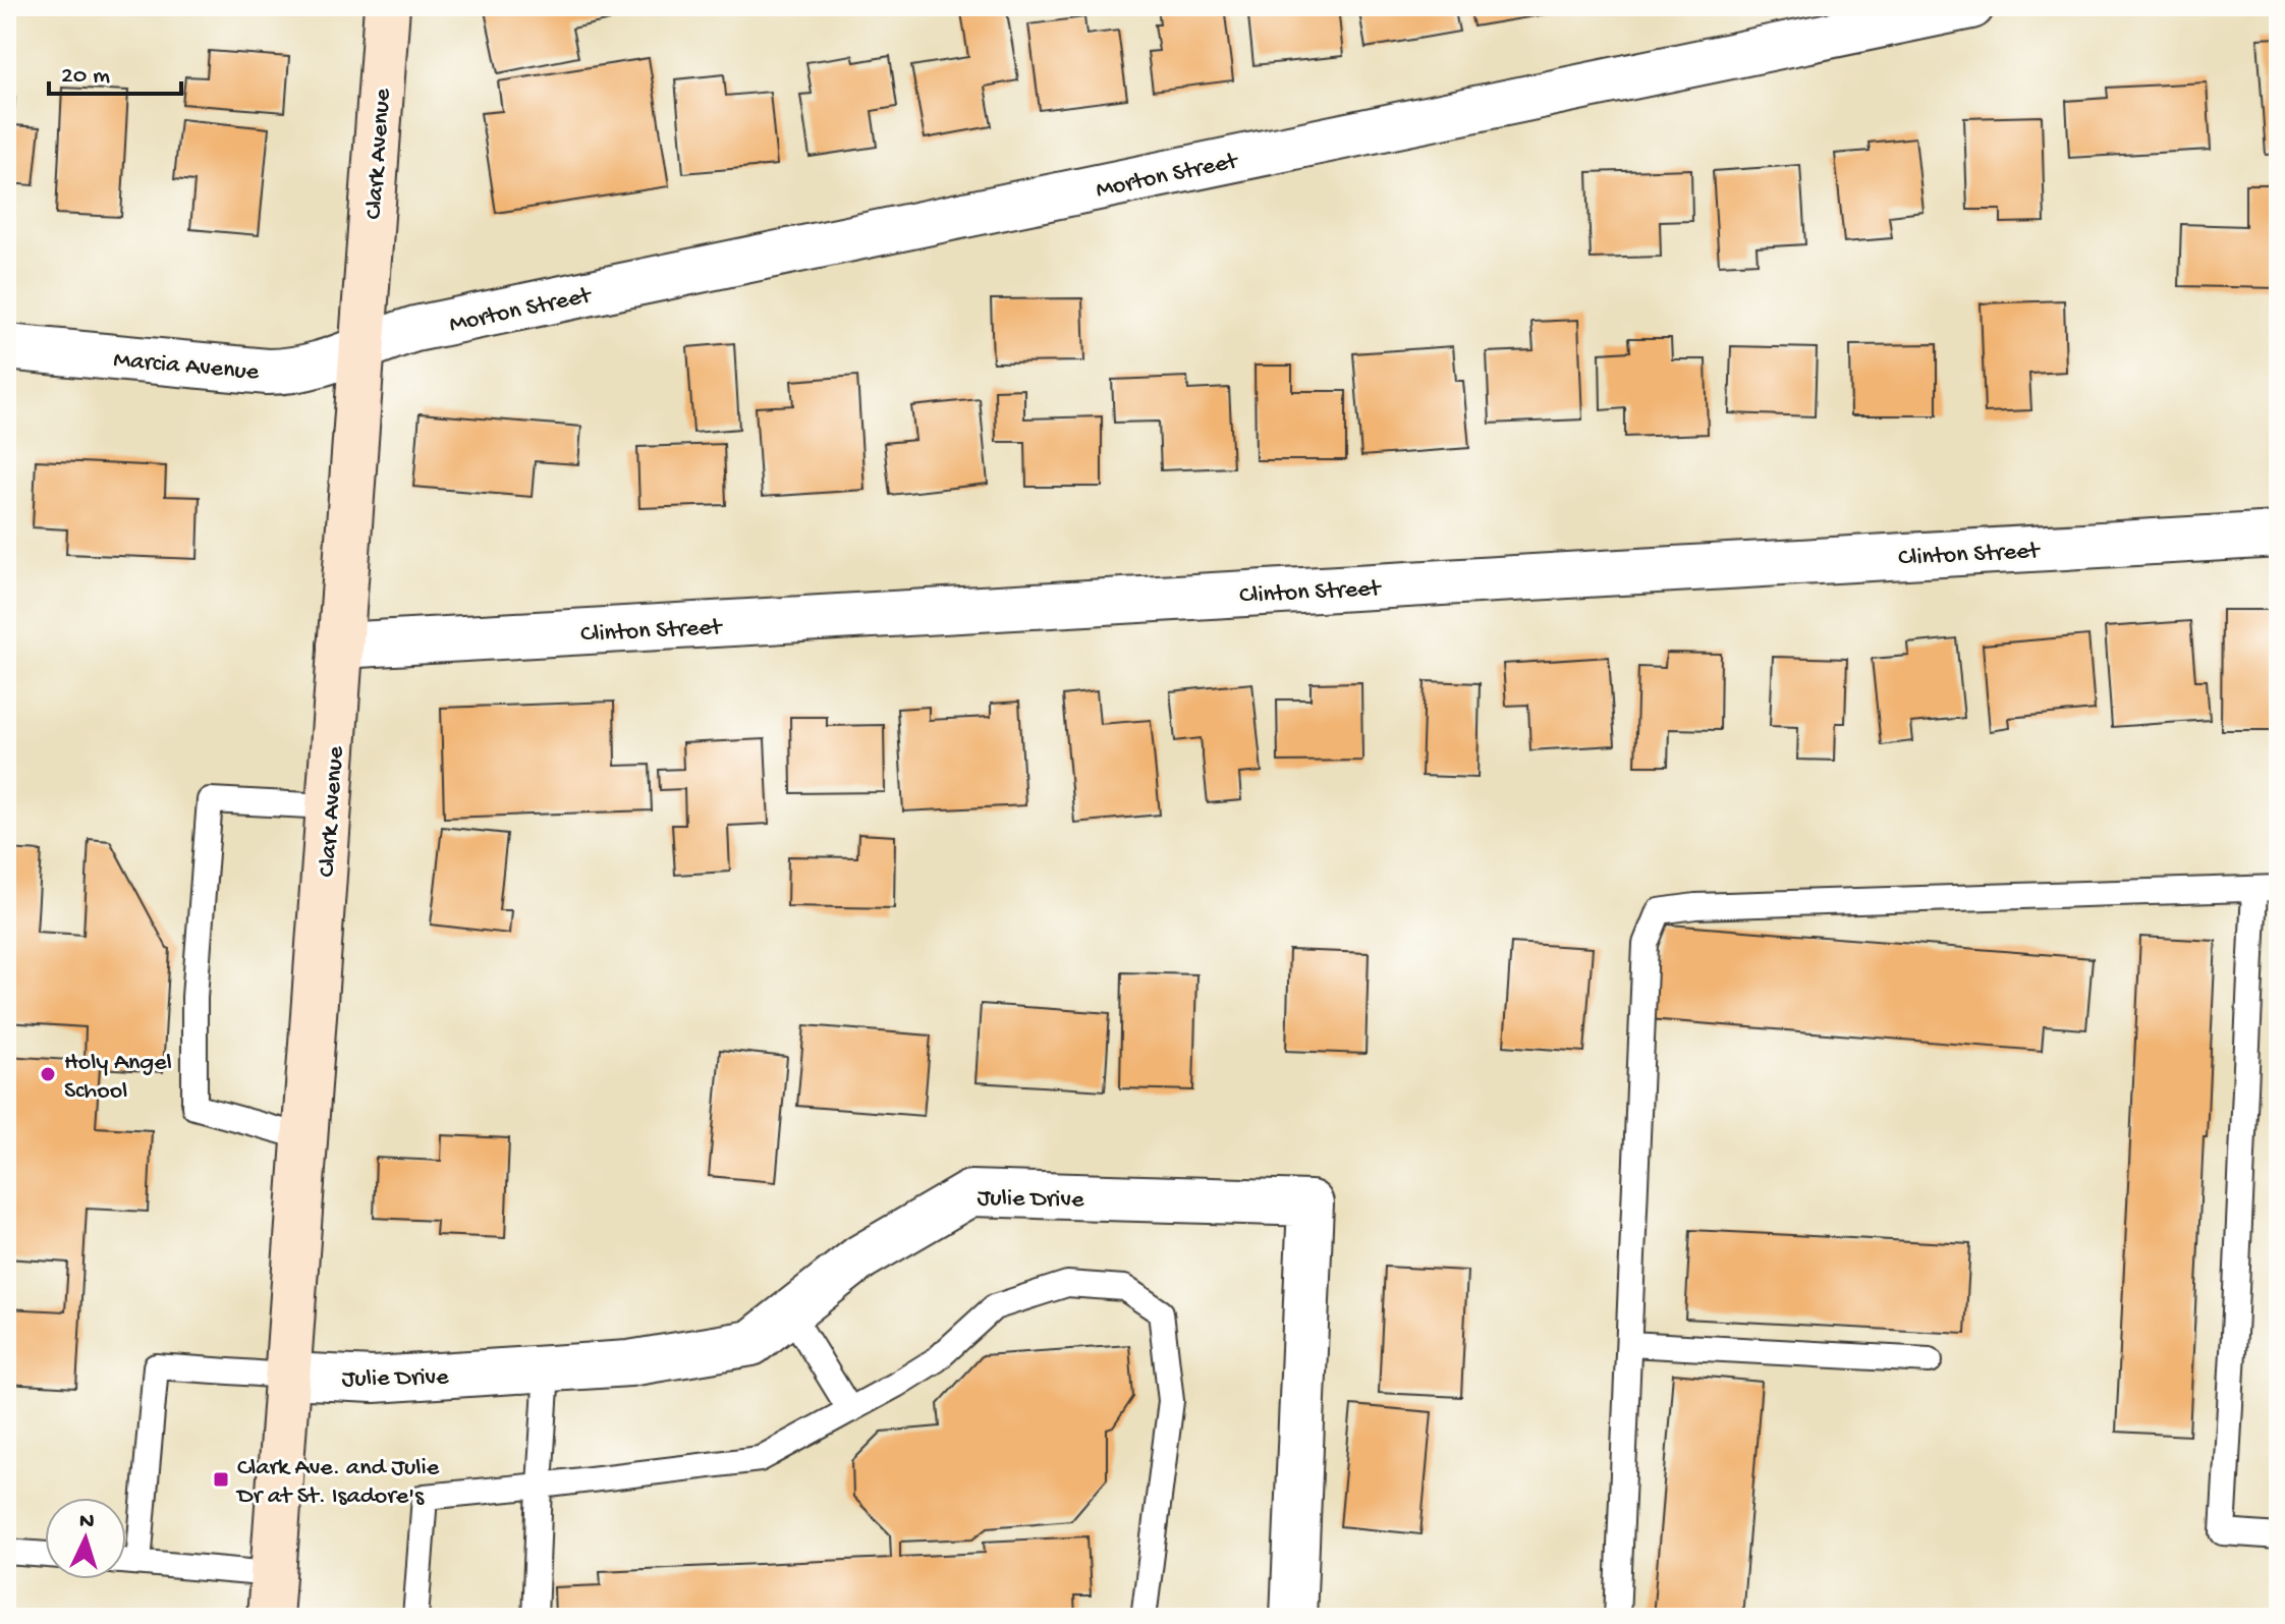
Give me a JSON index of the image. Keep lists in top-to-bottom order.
{
  "streets": {
    "street": [
      "Clark Avenue",
      "Morton Street",
      "Marcia Avenue",
      "Clinton Street",
      "Julie Drive"
    ]
  },
  "crossings": [
    ["Clark Avenue", "Morton Street"],
    ["Clark Avenue", "Marcia Avenue"],
    ["Clark Avenue", "Clinton Street"],
    ["Clark Avenue", "Julie Drive"],
    ["Morton Street", "Marcia Avenue"]
  ],
  "places": {
    "other": ["Holy Angel School"],
    "transit": ["Clark Ave. and Julie Dr at St. Isadore's"]
  },
  "scale_bar": "20 m",
  "north": "top"
}
